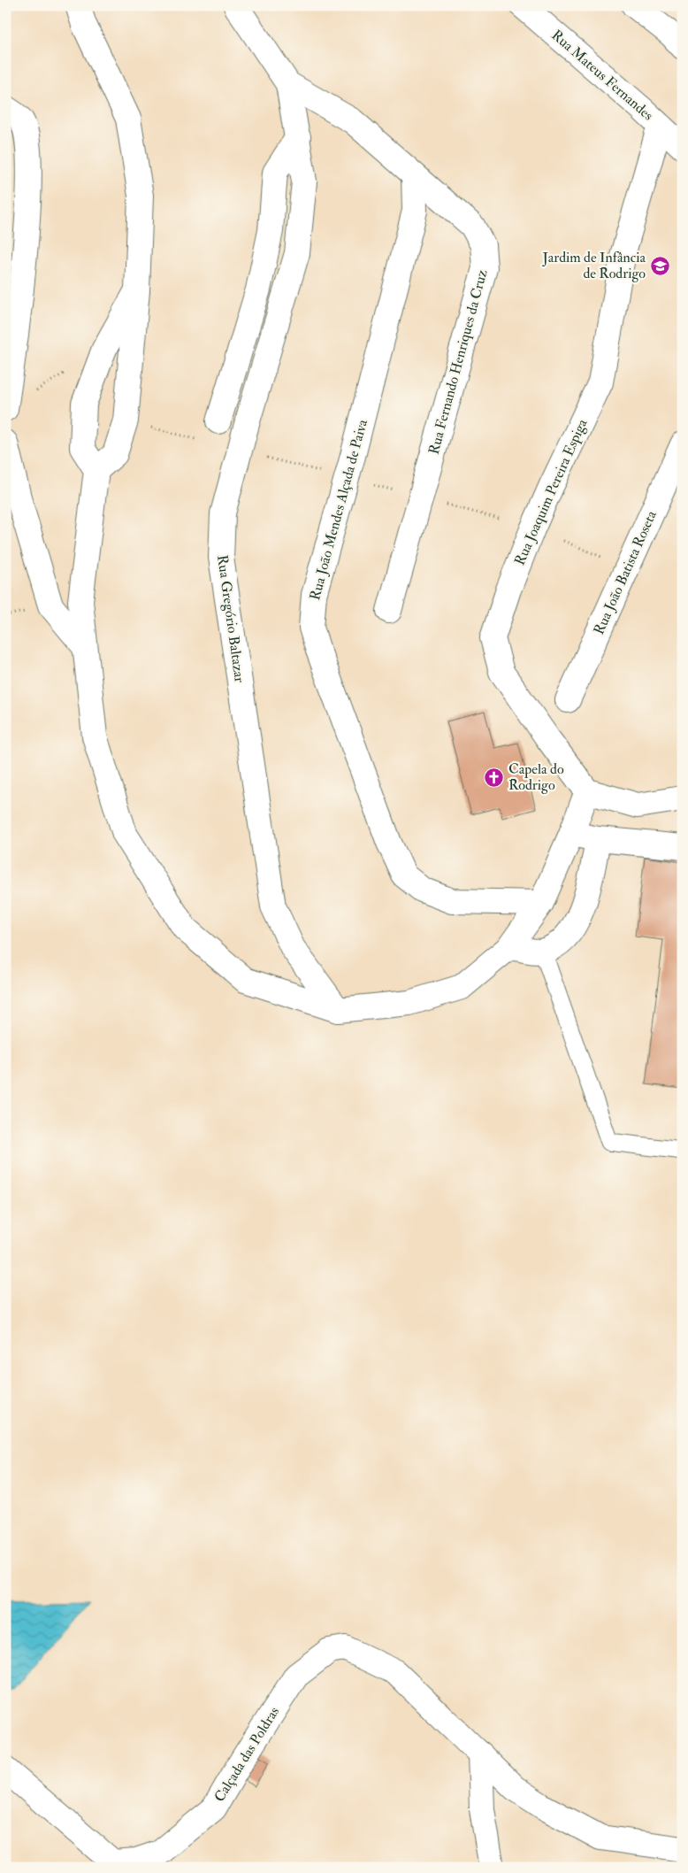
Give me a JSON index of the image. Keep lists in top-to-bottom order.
{
  "streets": {
    "street": [
      "Rua Mateus Fernandes",
      "Rua Fernando Henriques da Cruz",
      "Rua Joaquim Pereira Espiga",
      "Rua João Mendes Alçada de Paiva",
      "Rua João Batista Roseta",
      "Rua Gregório Baltazar",
      "Calçada das Poldras"
    ]
  },
  "crossings": [
    ["Rua Mateus Fernandes", "Rua Joaquim Pereira Espiga"],
    ["Rua Fernando Henriques da Cruz", "Rua João Mendes Alçada de Paiva"],
    ["Rua Fernando Henriques da Cruz", "Rua Gregório Baltazar"]
  ],
  "places": {
    "school or university": ["Jardim de Infância de Rodrigo"],
    "church": ["Capela do Rodrigo"]
  }
}
